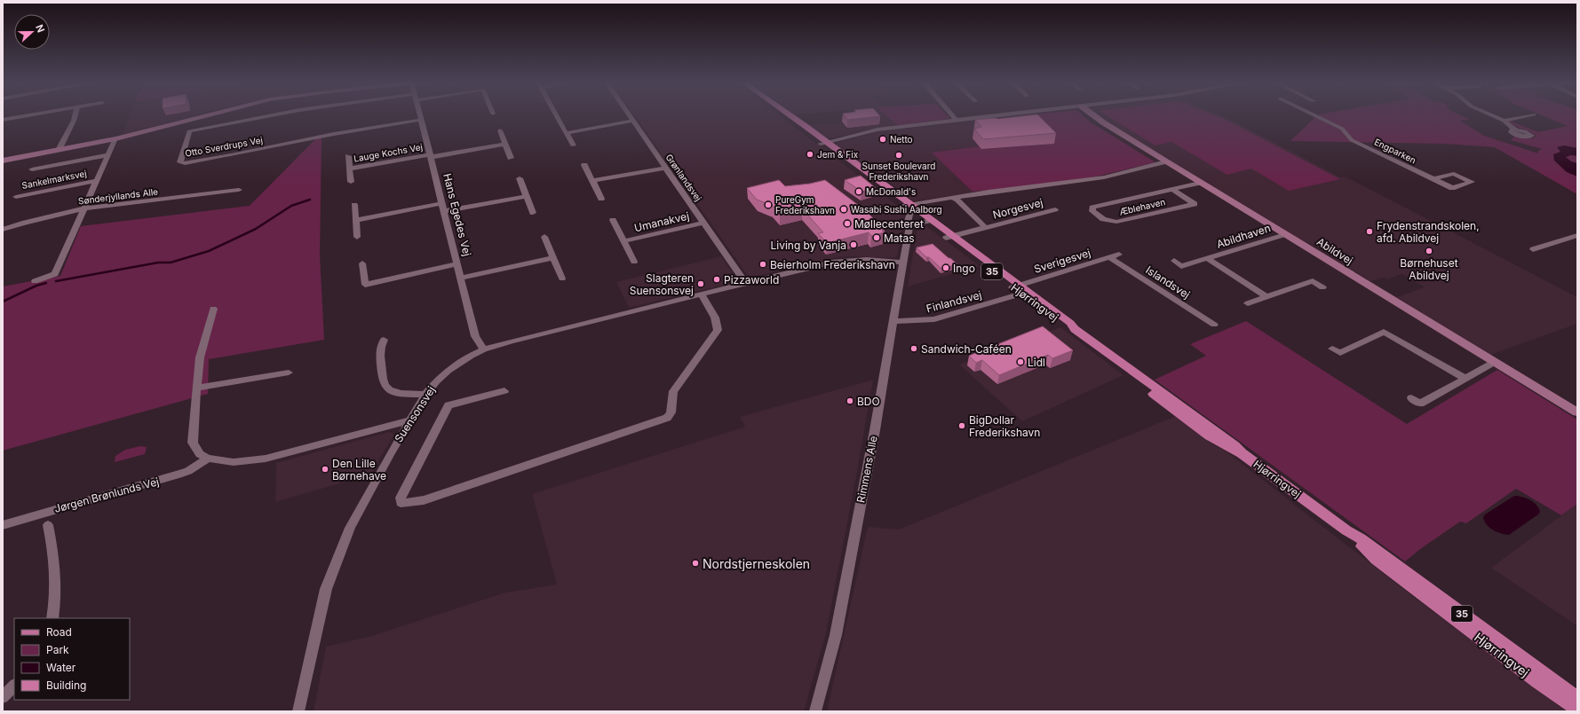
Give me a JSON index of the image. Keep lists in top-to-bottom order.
{
  "streets": {
    "main road": ["35", "Hjørringvej"],
    "street": [
      "Otto Sverdrups Vej",
      "Engparken",
      "Lauge Kochs Vej",
      "Grønlandsvej",
      "Sankelmarksvej",
      "Sønderjyllands Alle",
      "Æblehaven",
      "Norgesvej",
      "Hans Egedes Vej",
      "Umanakvej",
      "Abildhaven",
      "Abildvej",
      "Sverigesvej",
      "Islandsvej",
      "Finlandsvej",
      "Suensonsvej",
      "Rimmens Alle",
      "Jørgen Brønlunds Vej"
    ]
  },
  "crossings": [
    ["Otto Sverdrups Vej", "Hans Egedes Vej"],
    ["Lauge Kochs Vej", "Hans Egedes Vej"],
    ["Grønlandsvej", "Umanakvej"],
    ["Grønlandsvej", "Suensonsvej"],
    ["Sankelmarksvej", "Sønderjyllands Alle"],
    ["Æblehaven", "Abildvej"],
    ["Norgesvej", "Hjørringvej"],
    ["Hans Egedes Vej", "Suensonsvej"],
    ["Abildhaven", "Abildvej"],
    ["Sverigesvej", "Islandsvej"],
    ["Sverigesvej", "Finlandsvej"],
    ["Sverigesvej", "Hjørringvej"],
    ["Finlandsvej", "Hjørringvej"],
    ["Finlandsvej", "Rimmens Alle"],
    ["Hjørringvej", "Rimmens Alle"],
    ["Suensonsvej", "Rimmens Alle"]
  ],
  "places": [
    "Netto",
    "Jem & Fix",
    "Sunset Boulevard Frederikshavn",
    "McDonald's",
    "PureGym Frederikshavn",
    "Wasabi Sushi Aalborg",
    "Møllecenteret",
    "Frydenstrandskolen, afd. Abildvej",
    "Matas",
    "Living by Vanja",
    "Børnehuset Abildvej",
    "Beierholm Frederikshavn",
    "Ingo",
    "Pizzaworld",
    "Slagteren Suensonsvej",
    "Sandwich-Caféen",
    "Lidl",
    "BDO",
    "BigDollar Frederikshavn",
    "Den Lille Børnehave",
    "Nordstjerneskolen"
  ],
  "legend": [
    "Road",
    "Park",
    "Water",
    "Building"
  ],
  "north": "right"
}
